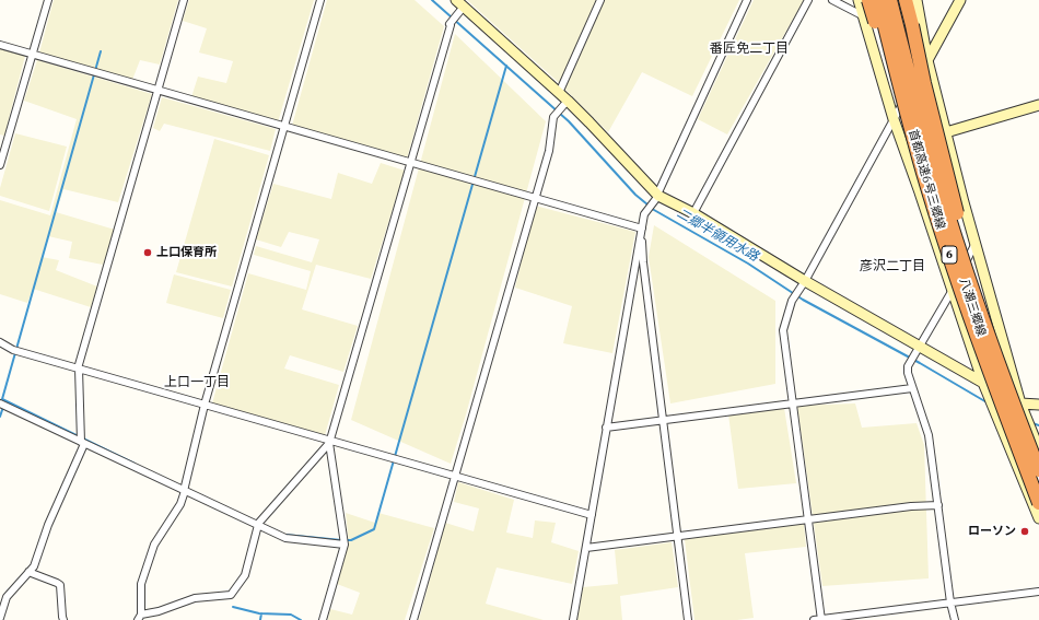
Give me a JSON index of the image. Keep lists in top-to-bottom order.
{
  "streets": {
    "highway": ["首都高速6号三郷線", "6"],
    "main road": ["八潮三郷線"]
  },
  "districts": ["番匠免二丁目", "彦沢二丁目", "上口一丁目"],
  "water": ["二郷半領用水路"],
  "places": ["上口保育所", "ローソン"]
}
